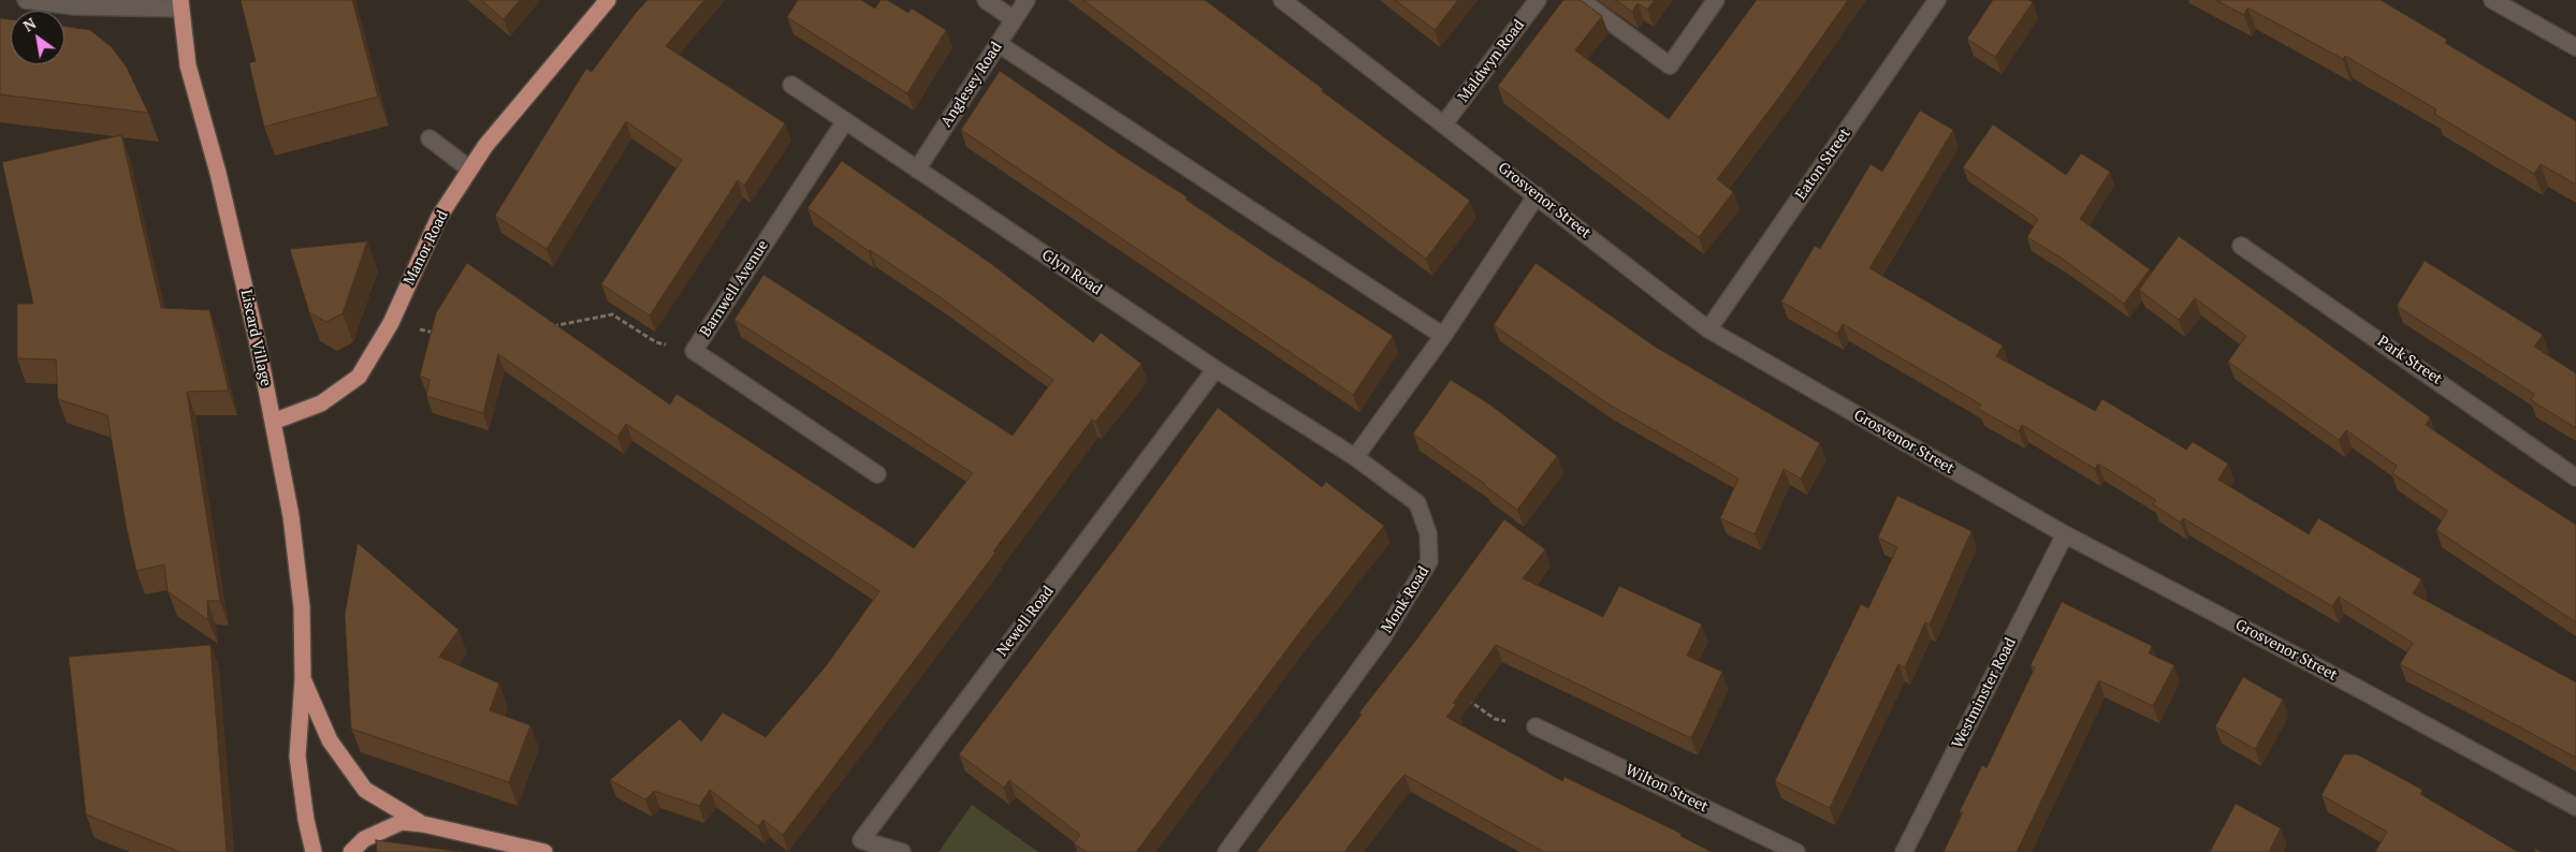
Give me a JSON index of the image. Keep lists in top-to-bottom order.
{
  "streets": {
    "main road": ["Manor Road", "Liscard Village"],
    "street": [
      "Maldwyn Road",
      "Anglesey Road",
      "Eaton Street",
      "Grosvenor Street",
      "Glyn Road",
      "Barnwell Avenue",
      "Park Street",
      "Monk Road",
      "Newell Road",
      "Westminster Road",
      "Wilton Street"
    ]
  },
  "crossings": [
    ["Maldwyn Road", "Grosvenor Street"],
    ["Anglesey Road", "Glyn Road"],
    ["Eaton Street", "Grosvenor Street"],
    ["Grosvenor Street", "Westminster Road"],
    ["Manor Road", "Liscard Village"],
    ["Glyn Road", "Barnwell Avenue"],
    ["Glyn Road", "Monk Road"],
    ["Glyn Road", "Newell Road"]
  ],
  "north": "top left"
}
